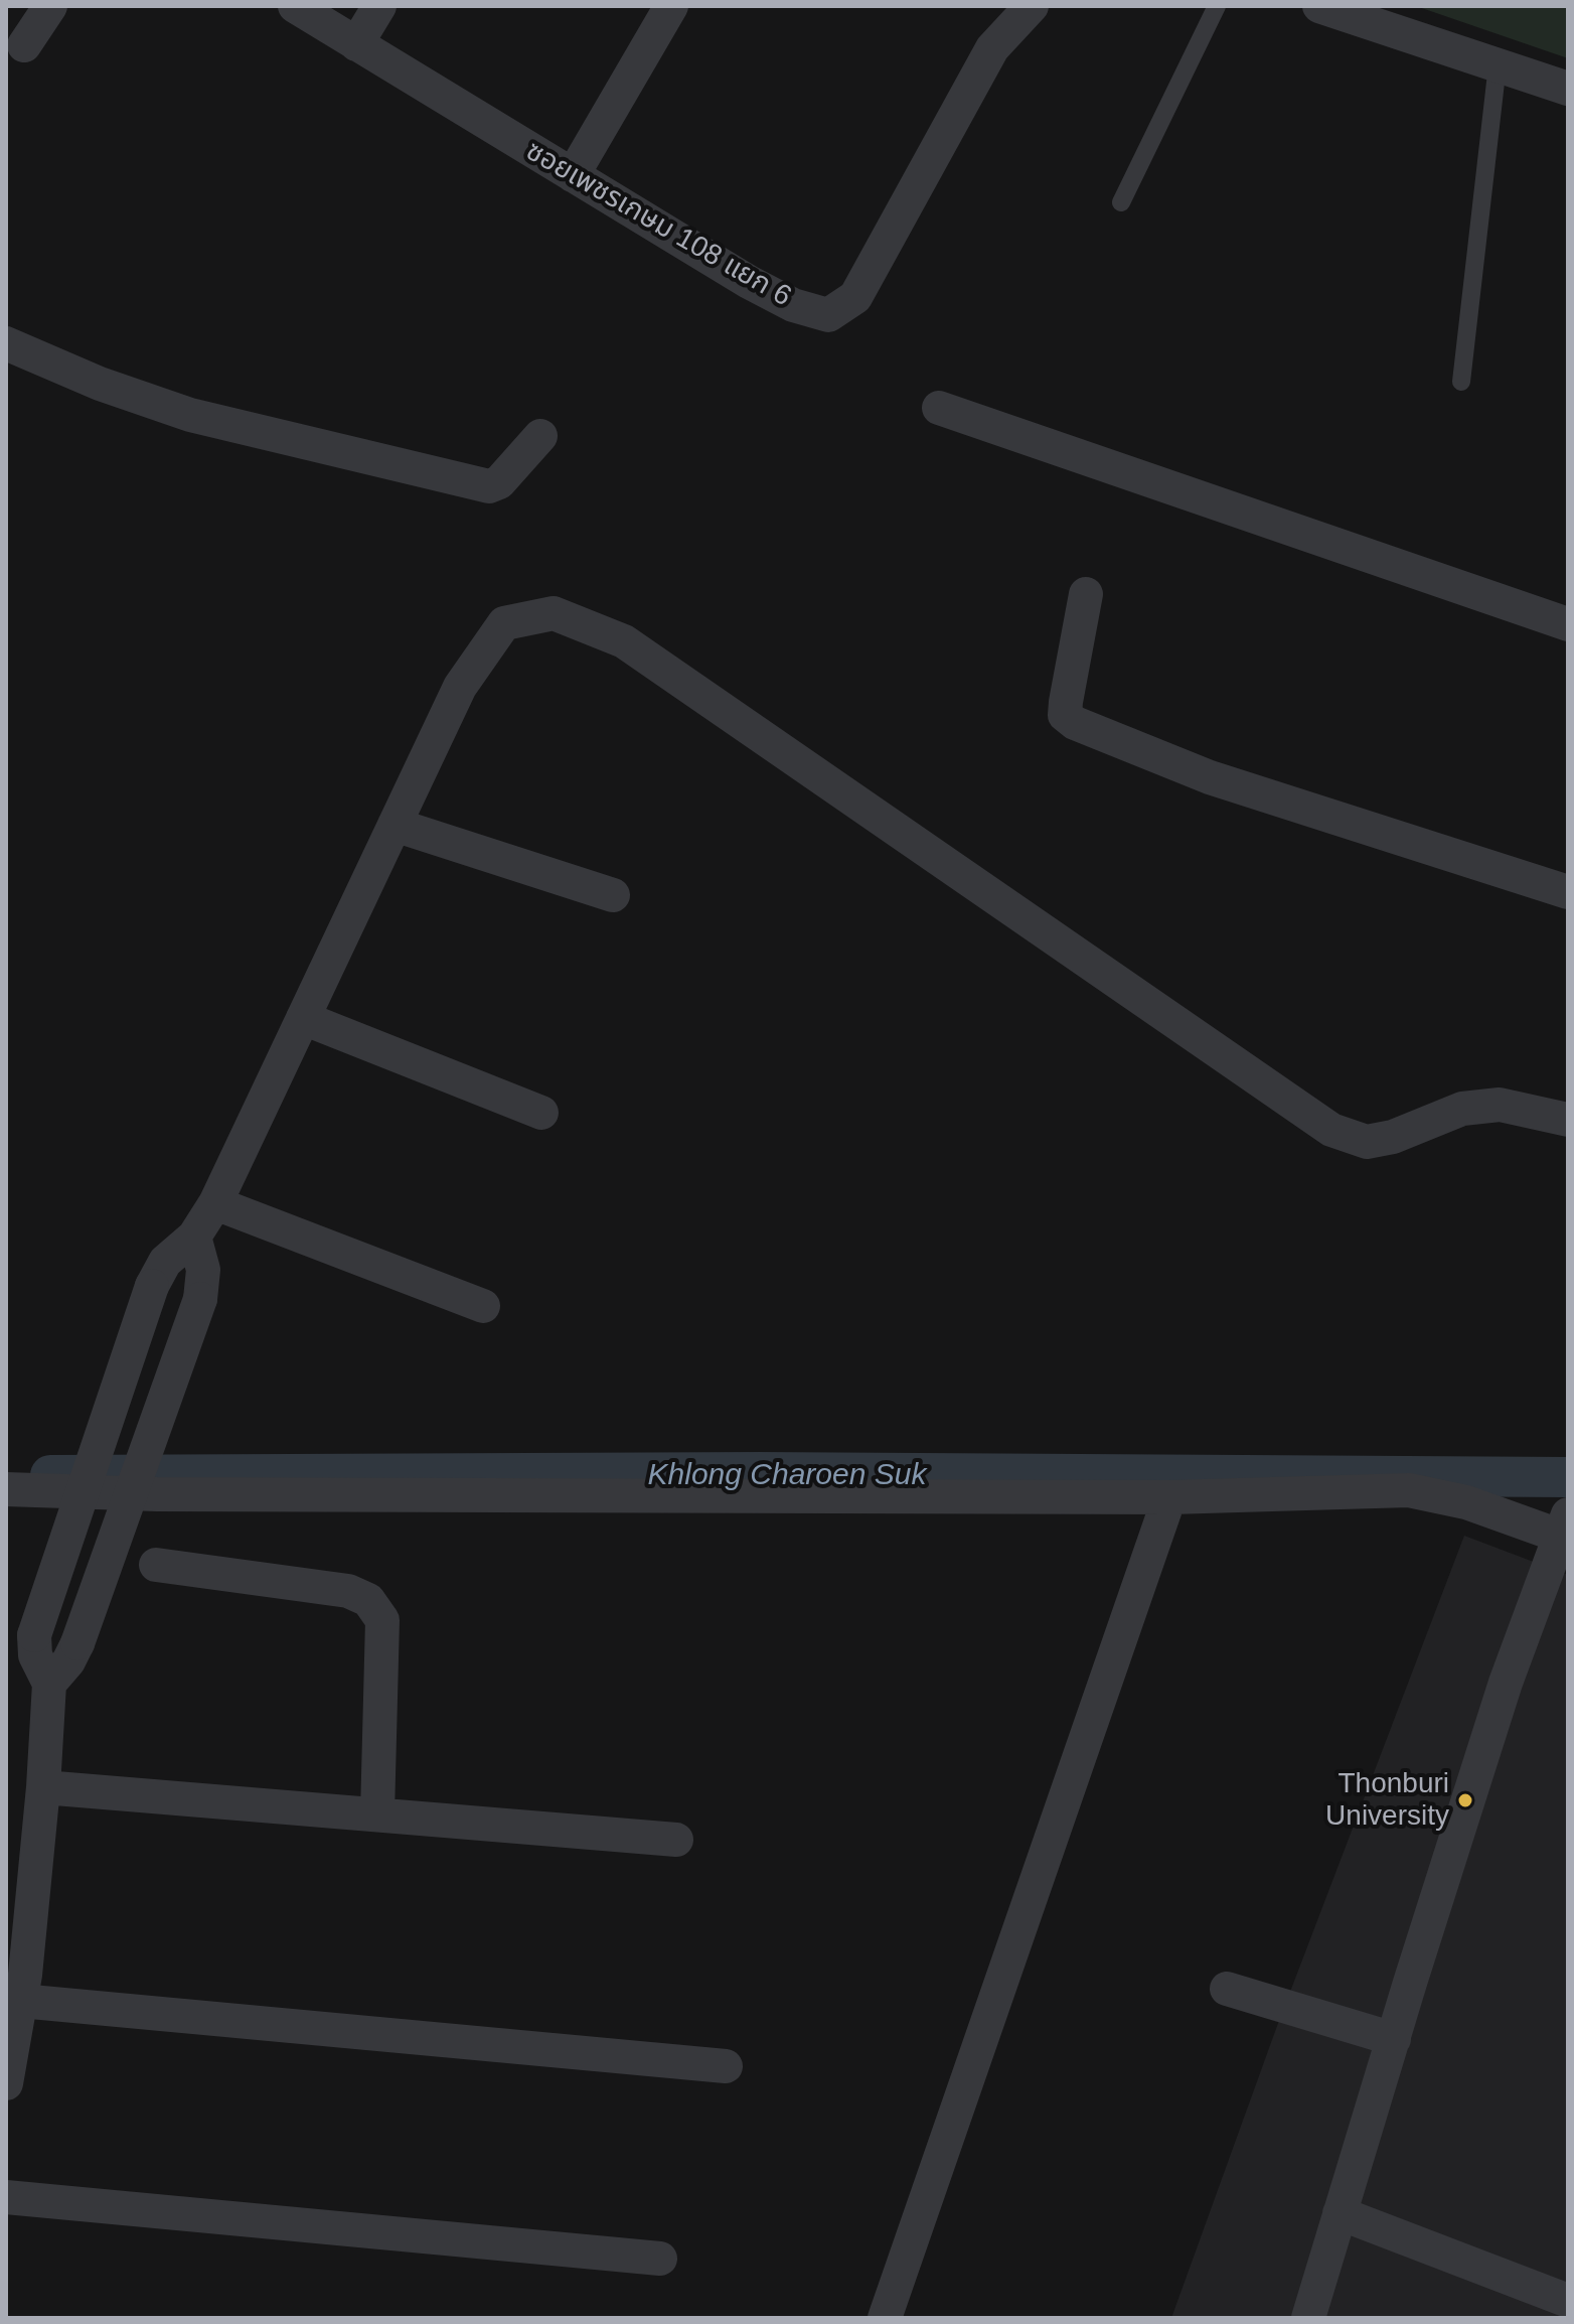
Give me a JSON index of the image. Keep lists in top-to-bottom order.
{
  "streets": {
    "street": ["ซอยเพชรเกษม 108 แยก 6"]
  },
  "water": ["Khlong Charoen Suk"],
  "places": ["Thonburi University"]
}
